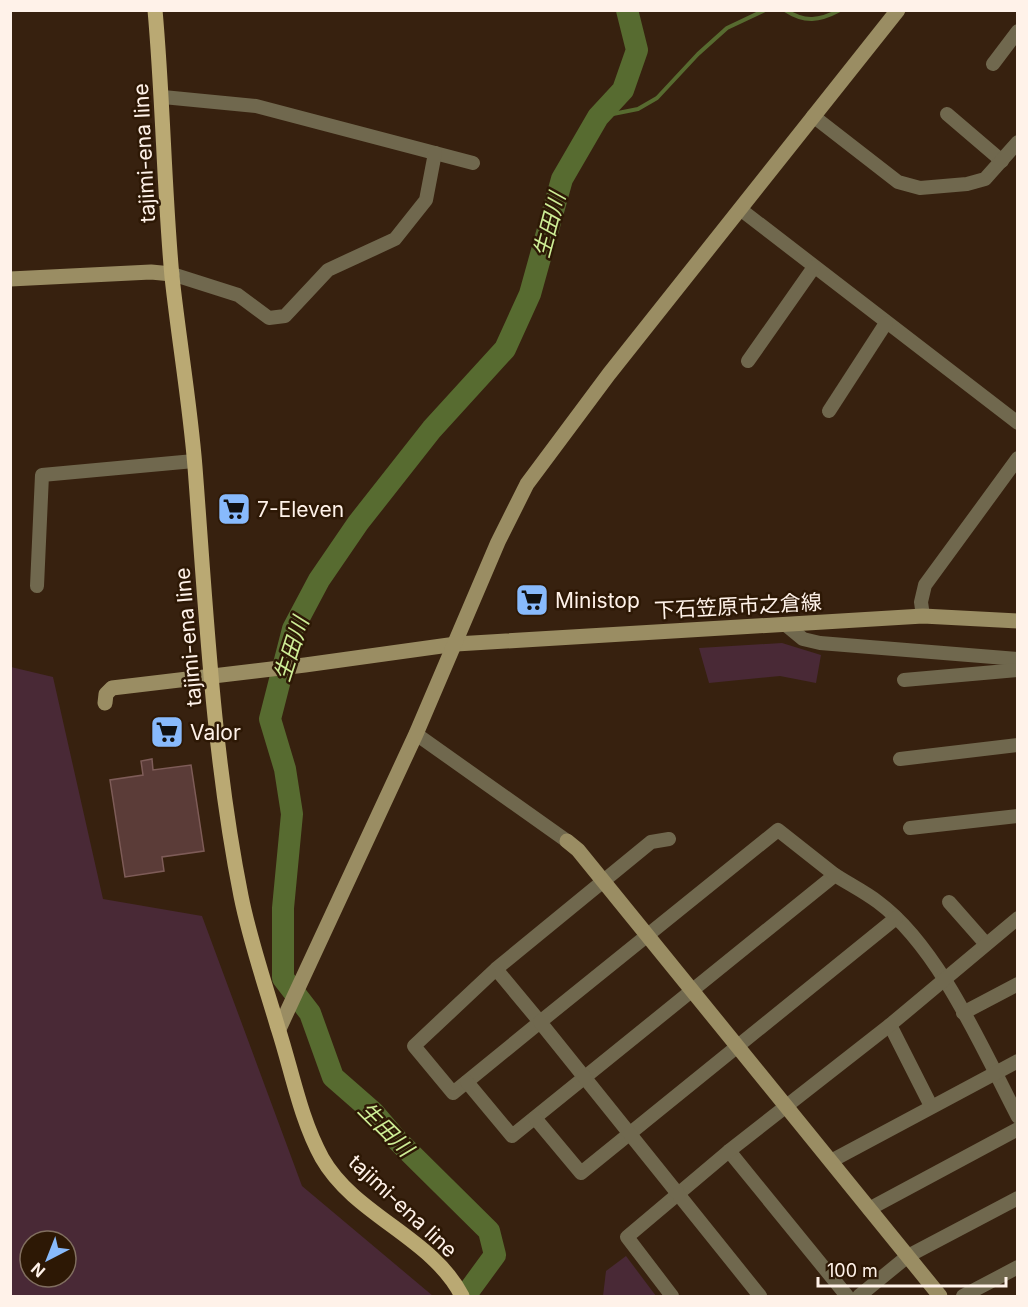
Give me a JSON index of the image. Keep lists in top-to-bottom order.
{
  "streets": {
    "main road": ["tajimi-ena line"],
    "street": ["下石笠原市之倉線"]
  },
  "crossings": [
    ["tajimi-ena line", "下石笠原市之倉線"]
  ],
  "water": ["生田川"],
  "places": {
    "supermarket": ["7-Eleven", "Ministop", "Valor"]
  },
  "scale_bar": "100 m",
  "north": "bottom left"
}
